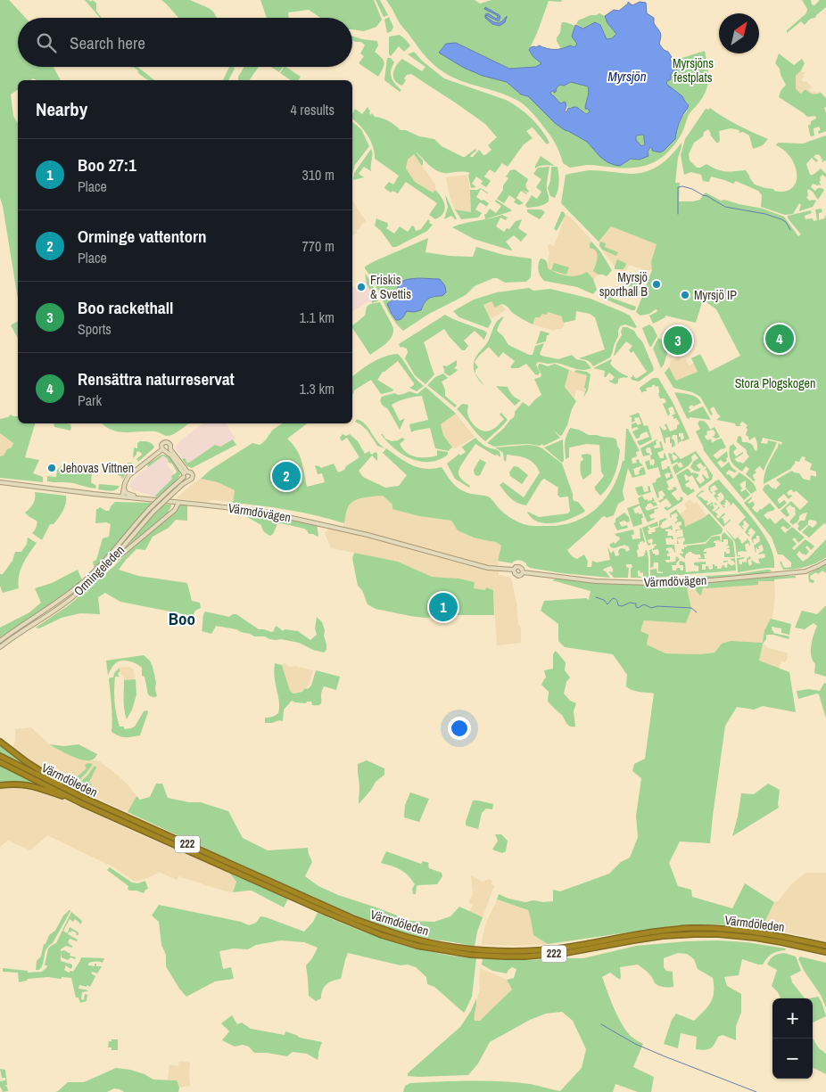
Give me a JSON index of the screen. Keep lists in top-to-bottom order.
{
  "streets": {
    "highway": ["Värmdöleden", "222"],
    "main road": ["Värmdövägen", "Ormingeleden"]
  },
  "districts": ["Boo"],
  "water": ["Myrsjön"],
  "parks": ["Myrsjöns festplats", "Stora Plogskogen"],
  "places": [
    "Myrsjö sporthall B",
    "Friskis & Svettis",
    "Myrsjö IP",
    "Jehovas Vittnen"
  ],
  "north": "top right",
  "page": {
    "search": "Search here",
    "heading": ["Nearby", "4 results"],
    "list": [
      {
        "mark": "1",
        "name": "Boo 27:1",
        "note": "Place",
        "value": "310 m"
      },
      {
        "mark": "2",
        "name": "Orminge vattentorn",
        "note": "Place",
        "value": "770 m"
      },
      {
        "mark": "3",
        "name": "Boo rackethall",
        "note": "Sports",
        "value": "1.1 km"
      },
      {
        "mark": "4",
        "name": "Rensättra naturreservat",
        "note": "Park",
        "value": "1.3 km"
      }
    ],
    "pins": [
      "4",
      "3",
      "2",
      "1"
    ],
    "map_buttons": ["+", "−"]
  }
}
